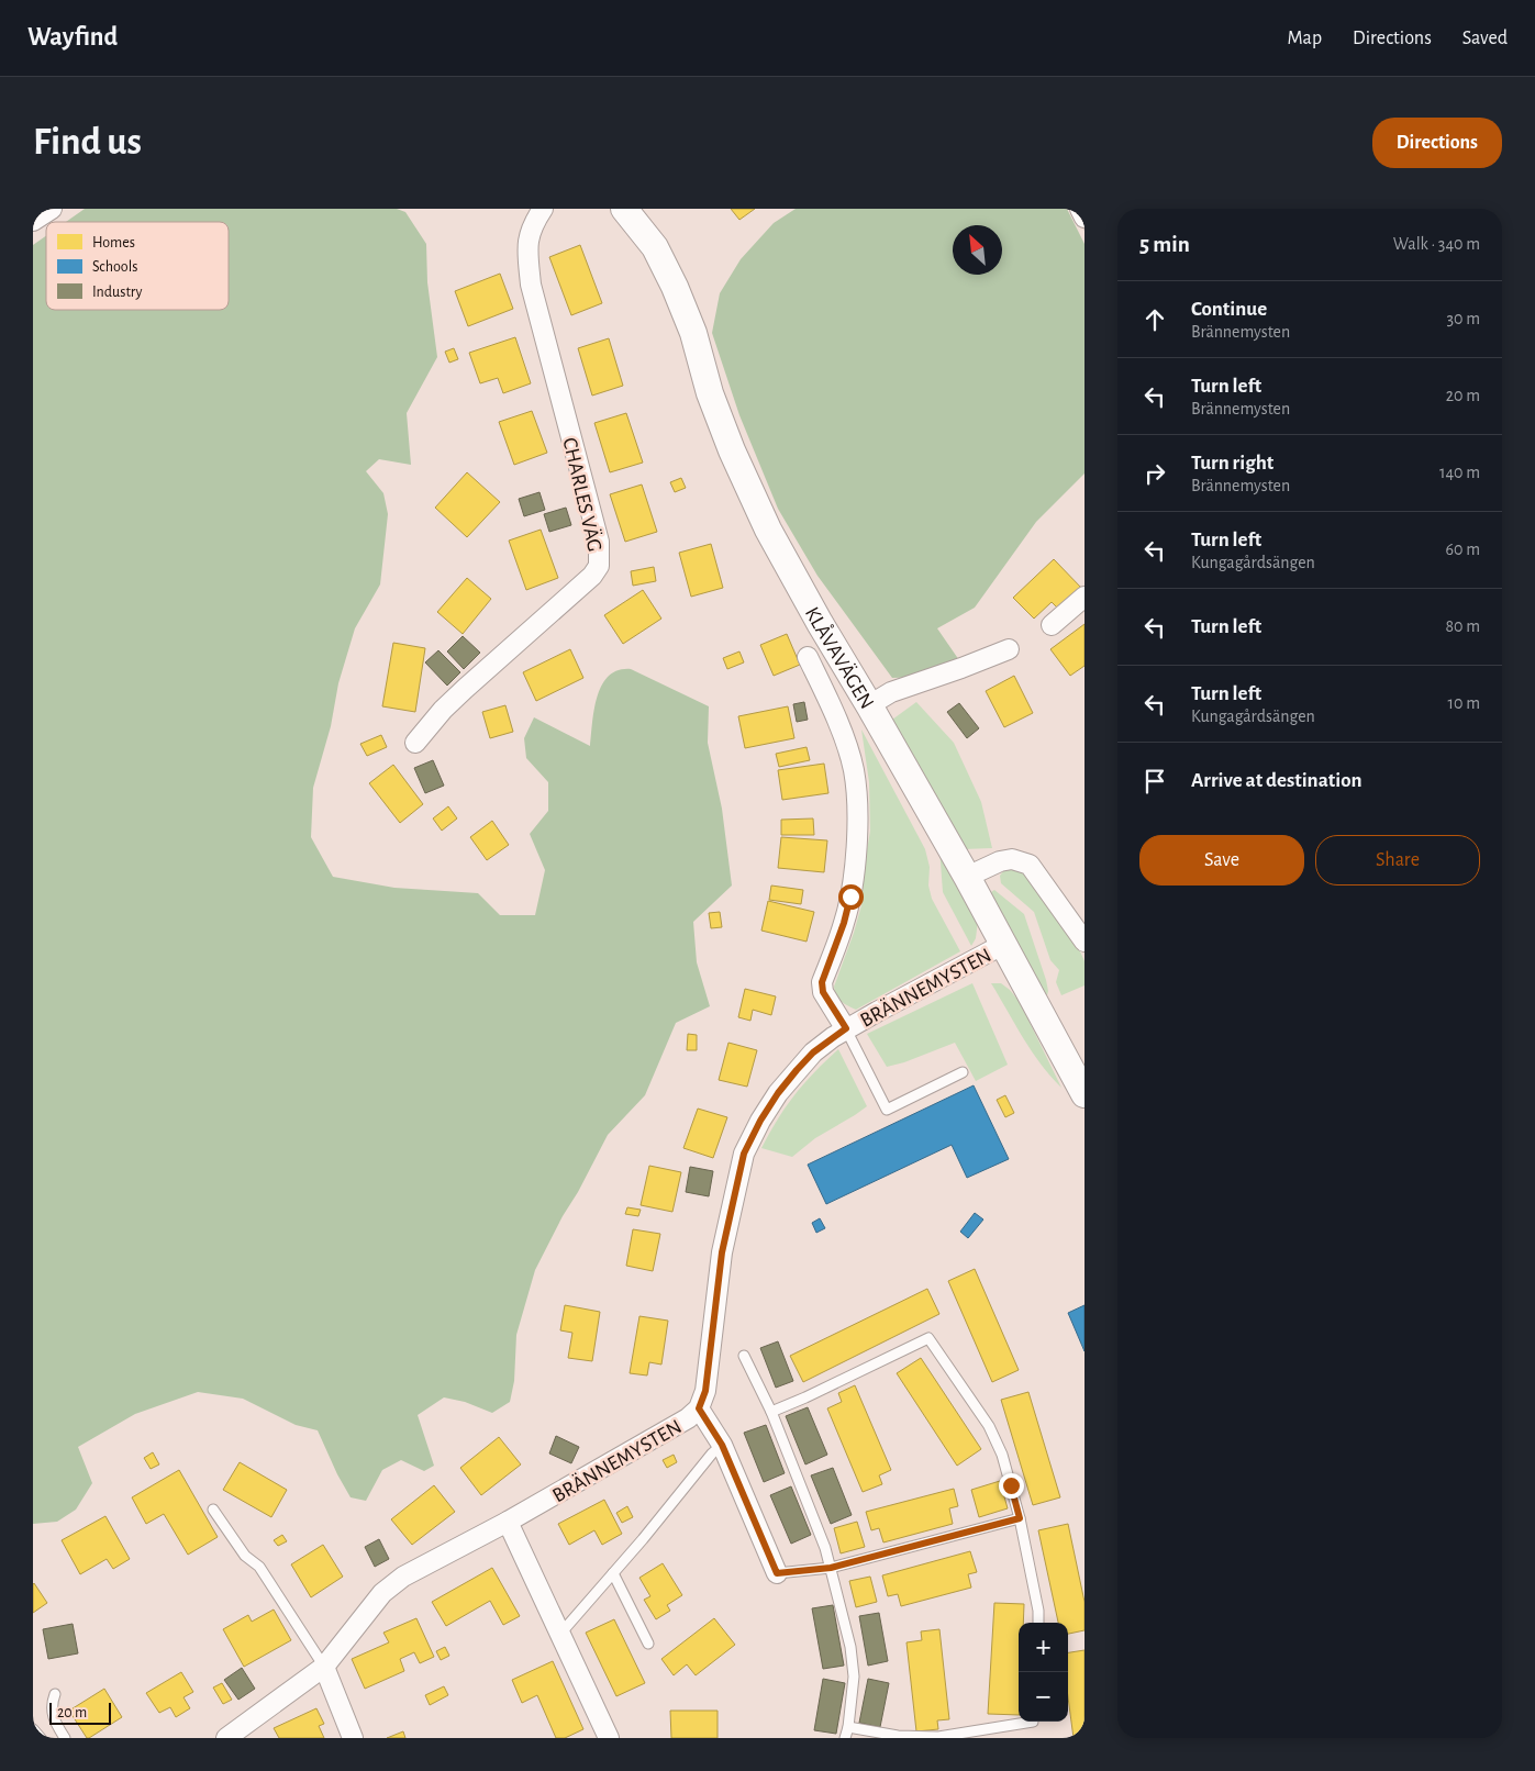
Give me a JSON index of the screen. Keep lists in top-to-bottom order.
{
  "streets": {
    "street": ["CHARLES VÄG", "KLÅVAVÄGEN", "BRÄNNEMYSTEN"]
  },
  "crossings": [
    ["KLÅVAVÄGEN", "BRÄNNEMYSTEN"]
  ],
  "legend": ["Homes", "Schools", "Industry"],
  "scale_bar": "20 m",
  "north": "top left",
  "page": {
    "header": "Wayfind",
    "nav": ["Map", "Directions", "Saved"],
    "buttons": [
      "Directions",
      ["Save", "Share"]
    ],
    "title": "Find us",
    "heading": ["5 min", "Walk · 340 m"],
    "list": [
      ["Continue", "Brännemysten", "30 m"],
      ["Turn left", "Brännemysten", "20 m"],
      ["Turn right", "Brännemysten", "140 m"],
      ["Turn left", "Kungagårdsängen", "60 m"],
      ["Turn left", "80 m"],
      ["Turn left", "Kungagårdsängen", "10 m"],
      "Arrive at destination"
    ],
    "map_buttons": ["+", "−"],
    "scale": "20 m"
  }
}
